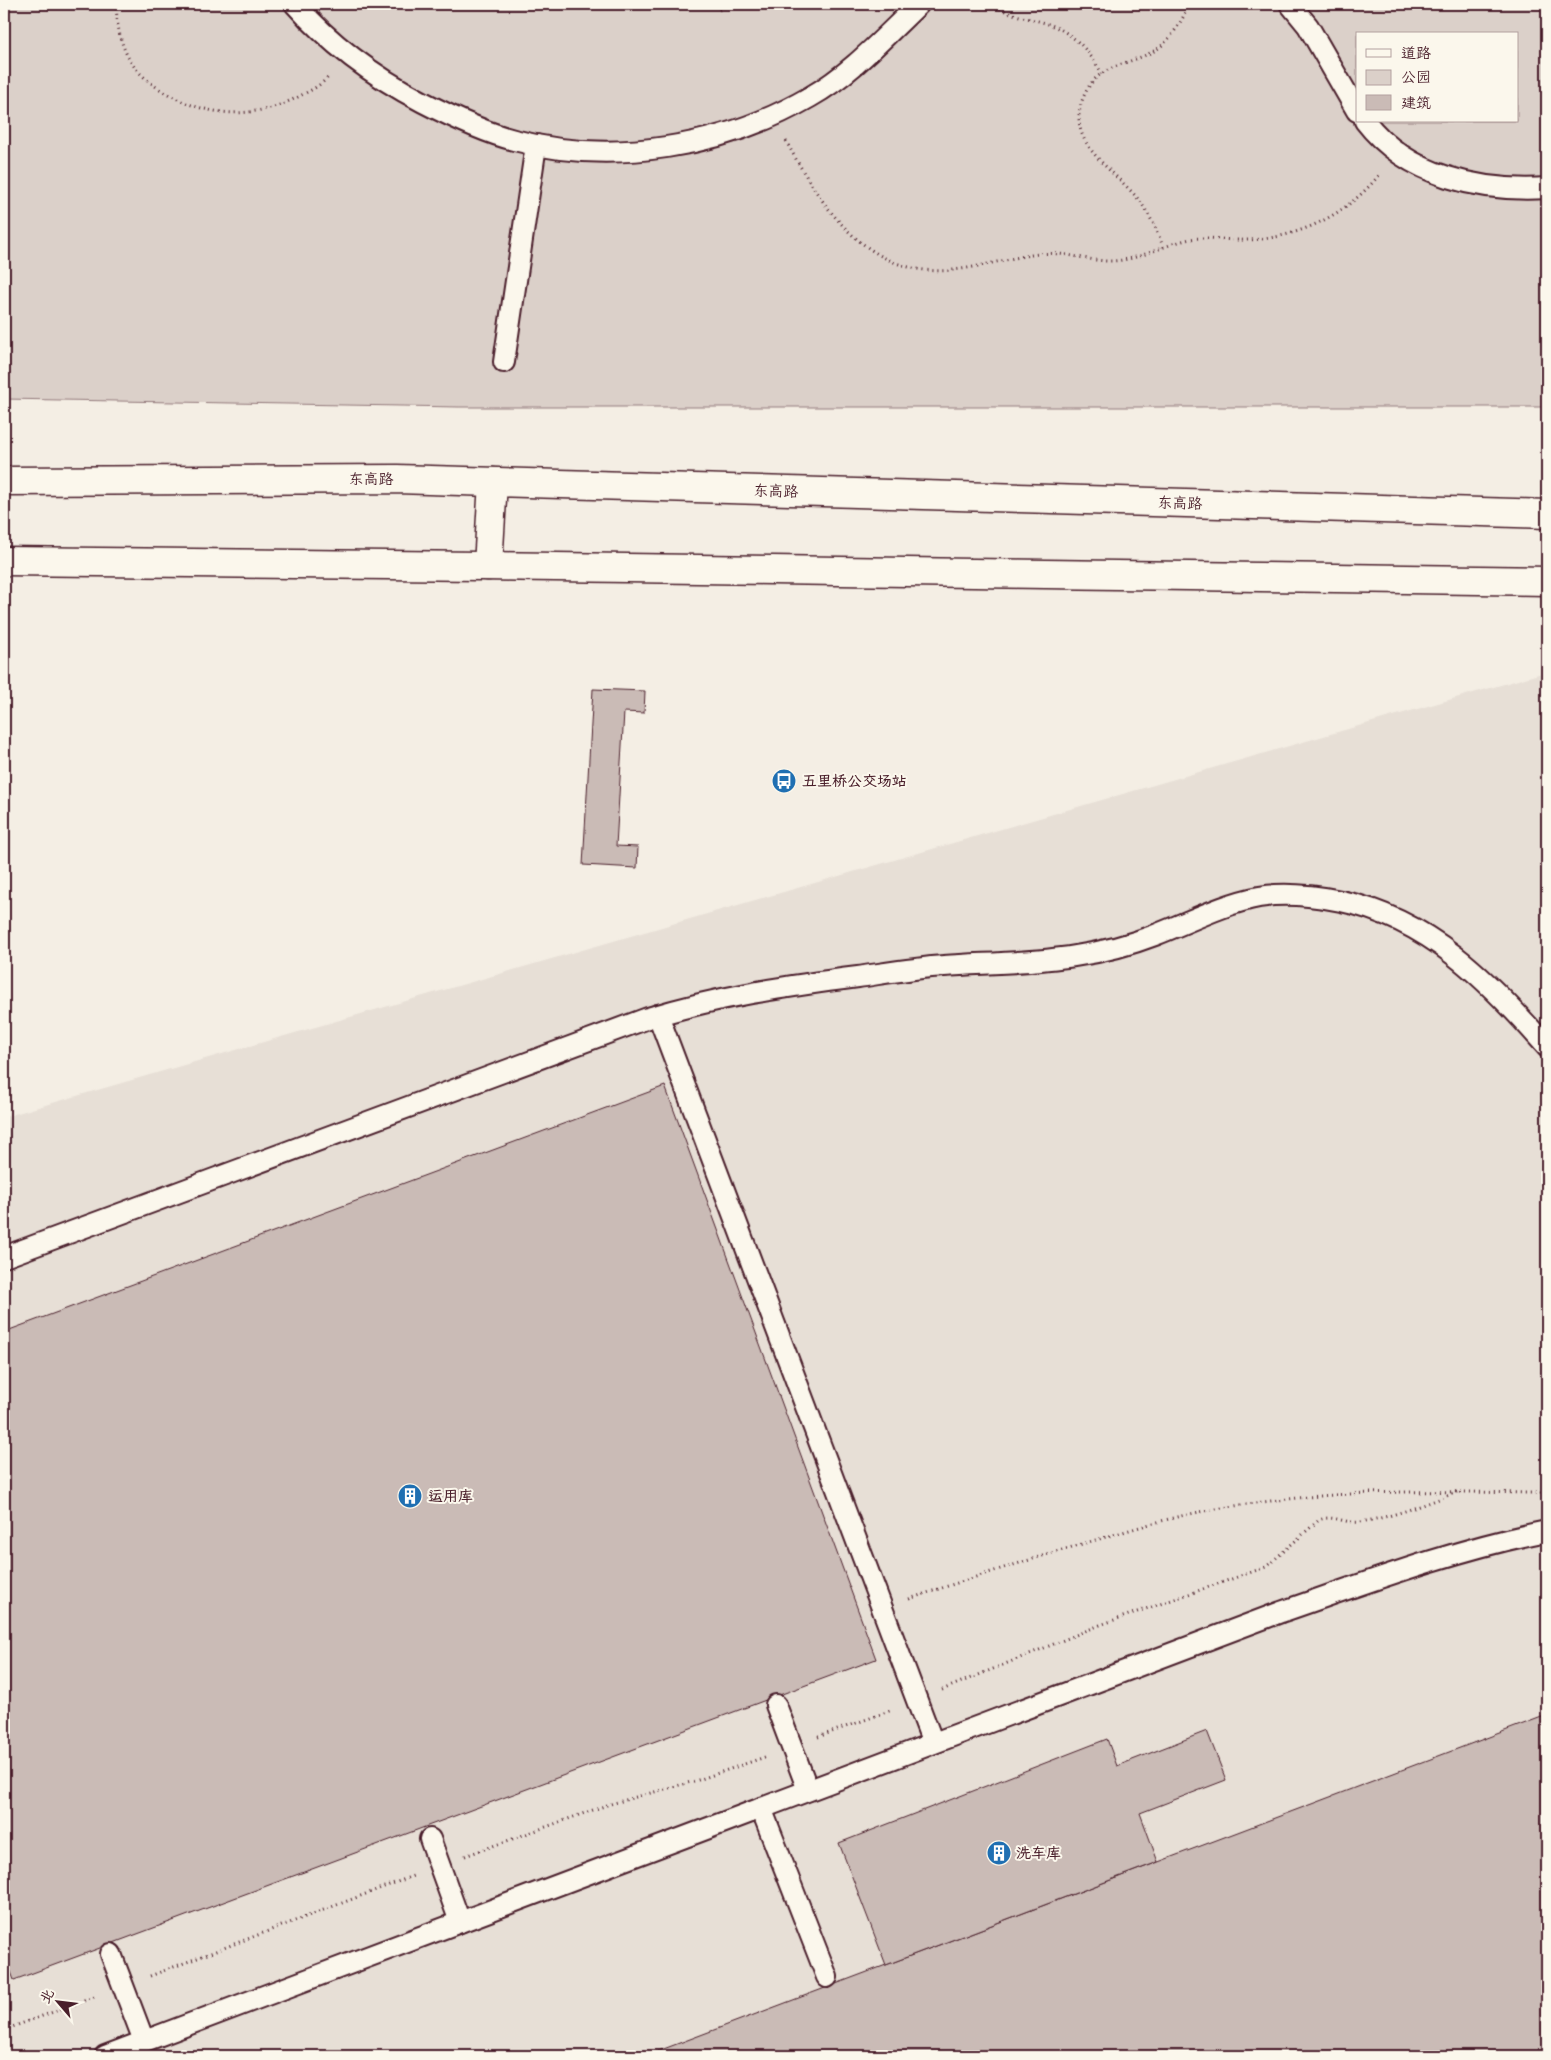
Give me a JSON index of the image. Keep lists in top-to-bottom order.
{
  "streets": {
    "street": ["东高路"]
  },
  "places": {
    "bus stop": ["五里桥公交场站"],
    "building": ["运用库", "洗车库"]
  },
  "legend": ["道路", "公园", "建筑"],
  "north": "top left"
}
